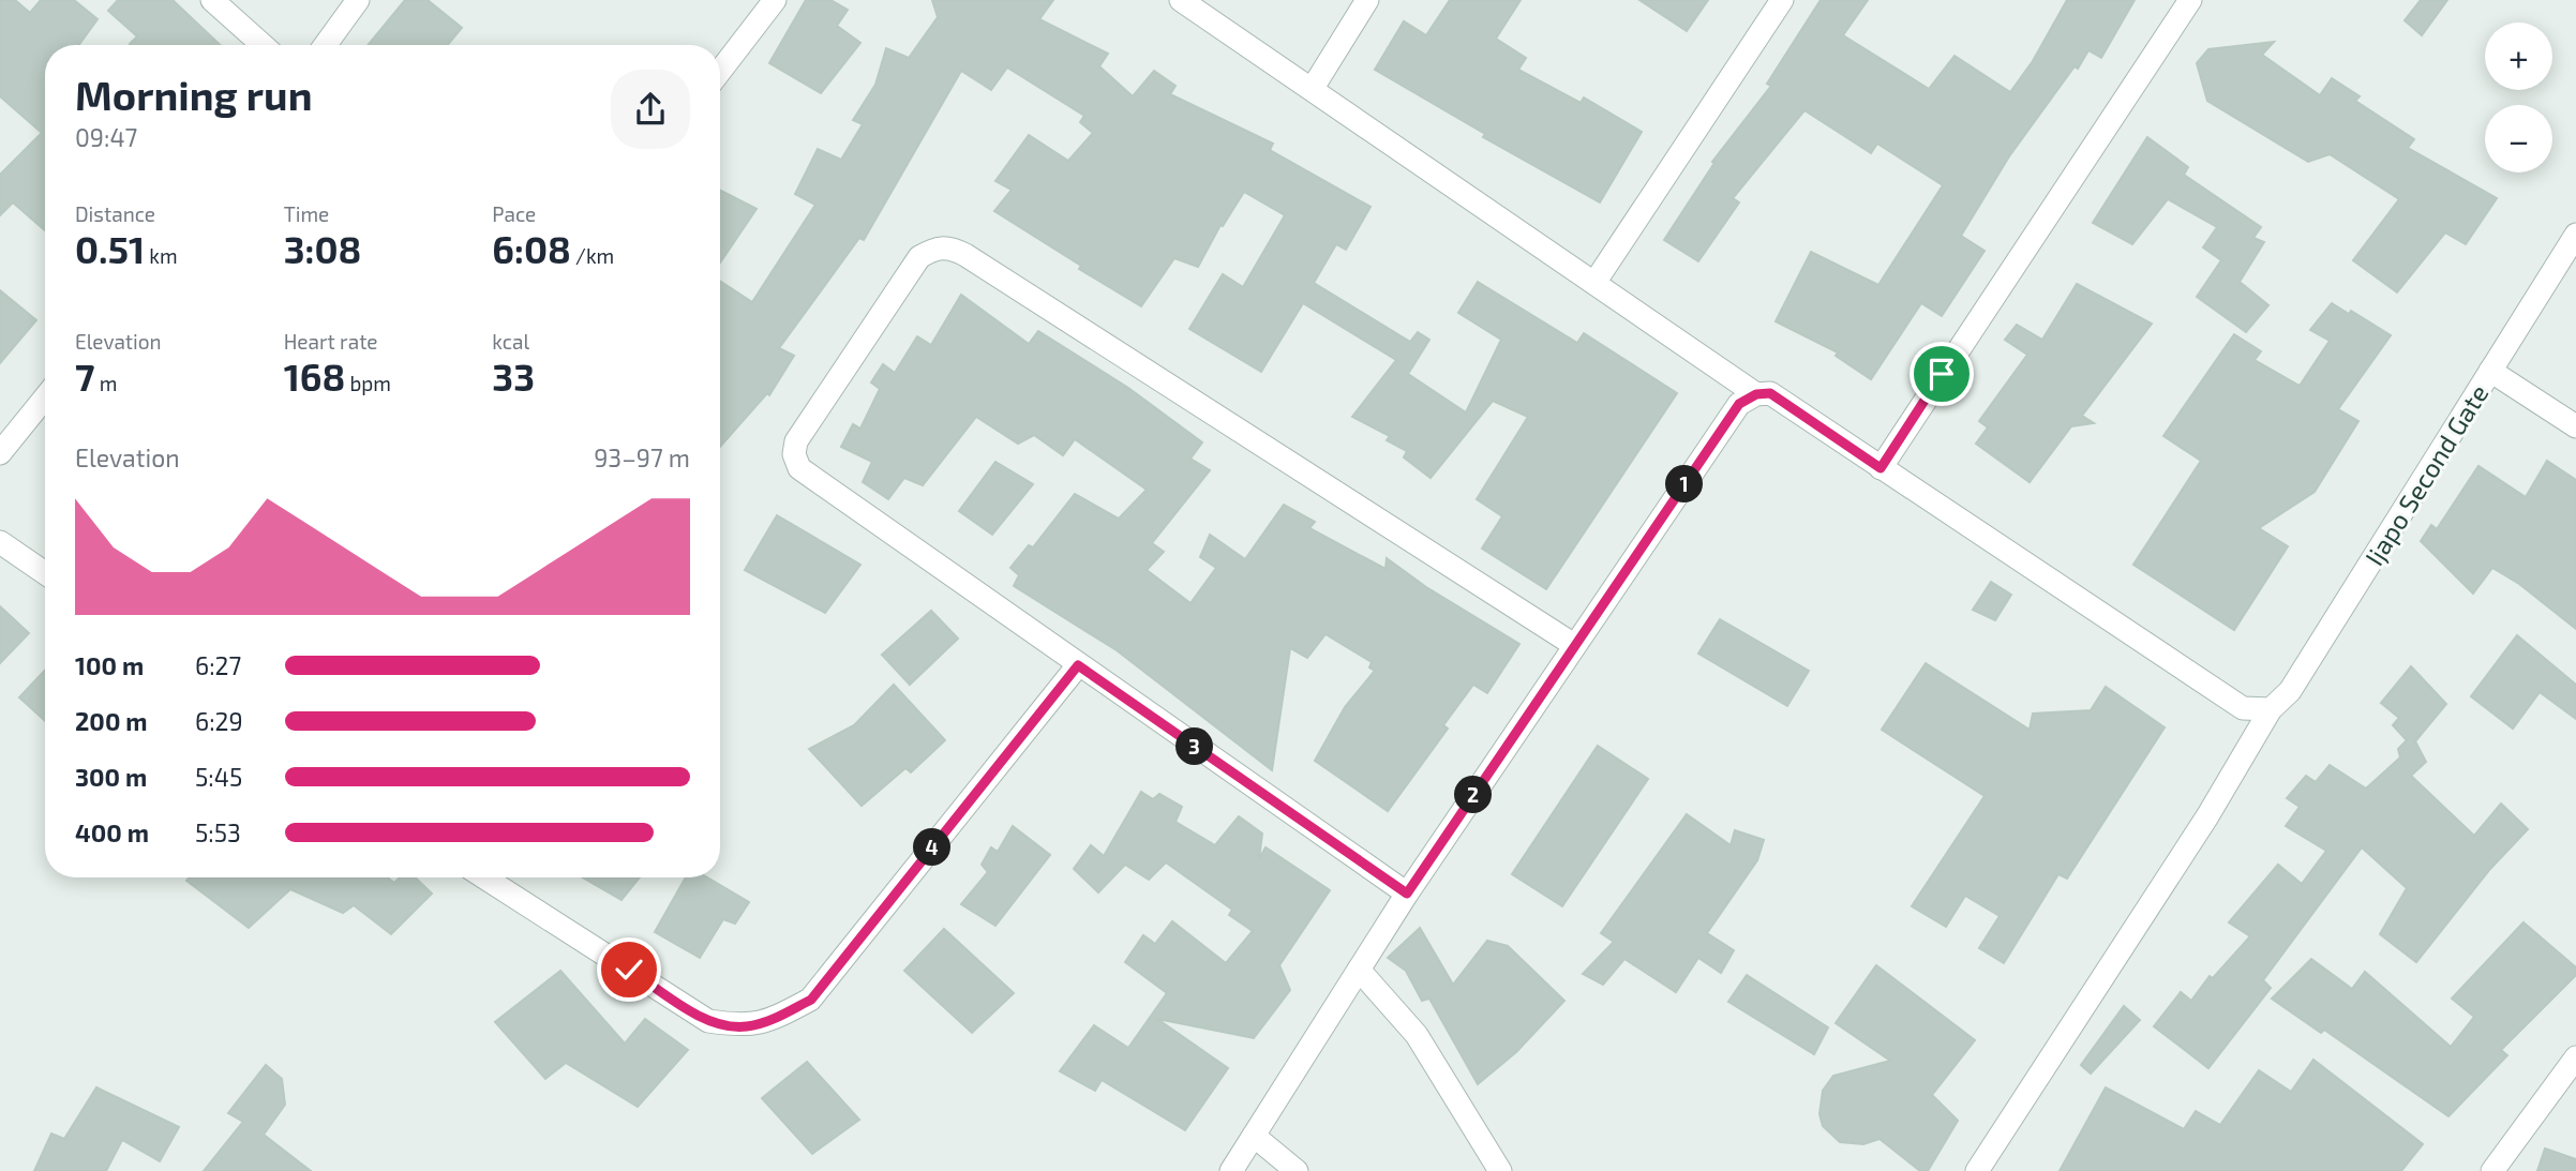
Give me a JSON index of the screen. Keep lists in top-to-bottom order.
{
  "streets": {
    "street": ["Ijapo Second Gate"]
  },
  "page": {
    "map_buttons": ["+", "−"],
    "heading": ["Morning run", "09:47"],
    "stats": [
      ["Distance", "0.51 km"],
      ["Time", "3:08"],
      ["Pace", "6:08 /km"],
      ["Elevation", "7 m"],
      ["Heart rate", "168 bpm"],
      ["kcal", "33"]
    ],
    "chart": ["Elevation", "93–97 m"],
    "pins": [
      "1",
      "3",
      "2",
      "4"
    ],
    "list": [
      {
        "name": "100 m",
        "note": "6:27"
      },
      {
        "name": "200 m",
        "note": "6:29"
      },
      {
        "name": "300 m",
        "note": "5:45"
      },
      {
        "name": "400 m",
        "note": "5:53"
      }
    ]
  }
}
